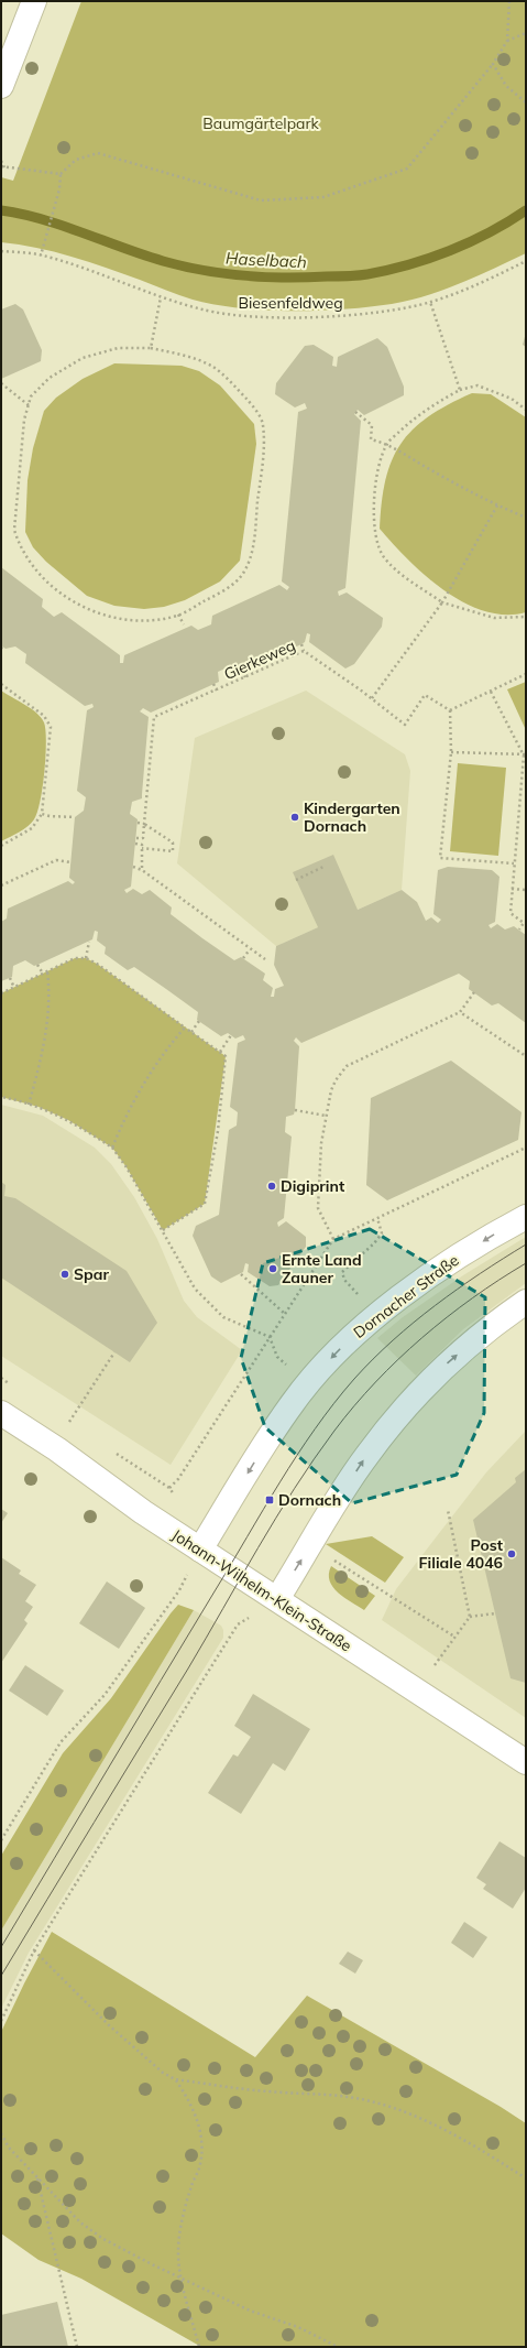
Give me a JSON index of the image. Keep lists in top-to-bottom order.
{
  "streets": {
    "street": ["Dornacher Straße", "Johann-Wilhelm-Klein-Straße"],
    "path": ["Biesenfeldweg", "Gierkeweg"]
  },
  "crossings": [
    ["Dornacher Straße", "Johann-Wilhelm-Klein-Straße"]
  ],
  "water": ["Haselbach"],
  "parks": ["Baumgärtelpark"],
  "places": {
    "other": [
      "Kindergarten Dornach",
      "Digiprint",
      "Ernte Land Zauner",
      "Spar",
      "Post Filiale 4046"
    ],
    "transit": ["Dornach"]
  }
}
